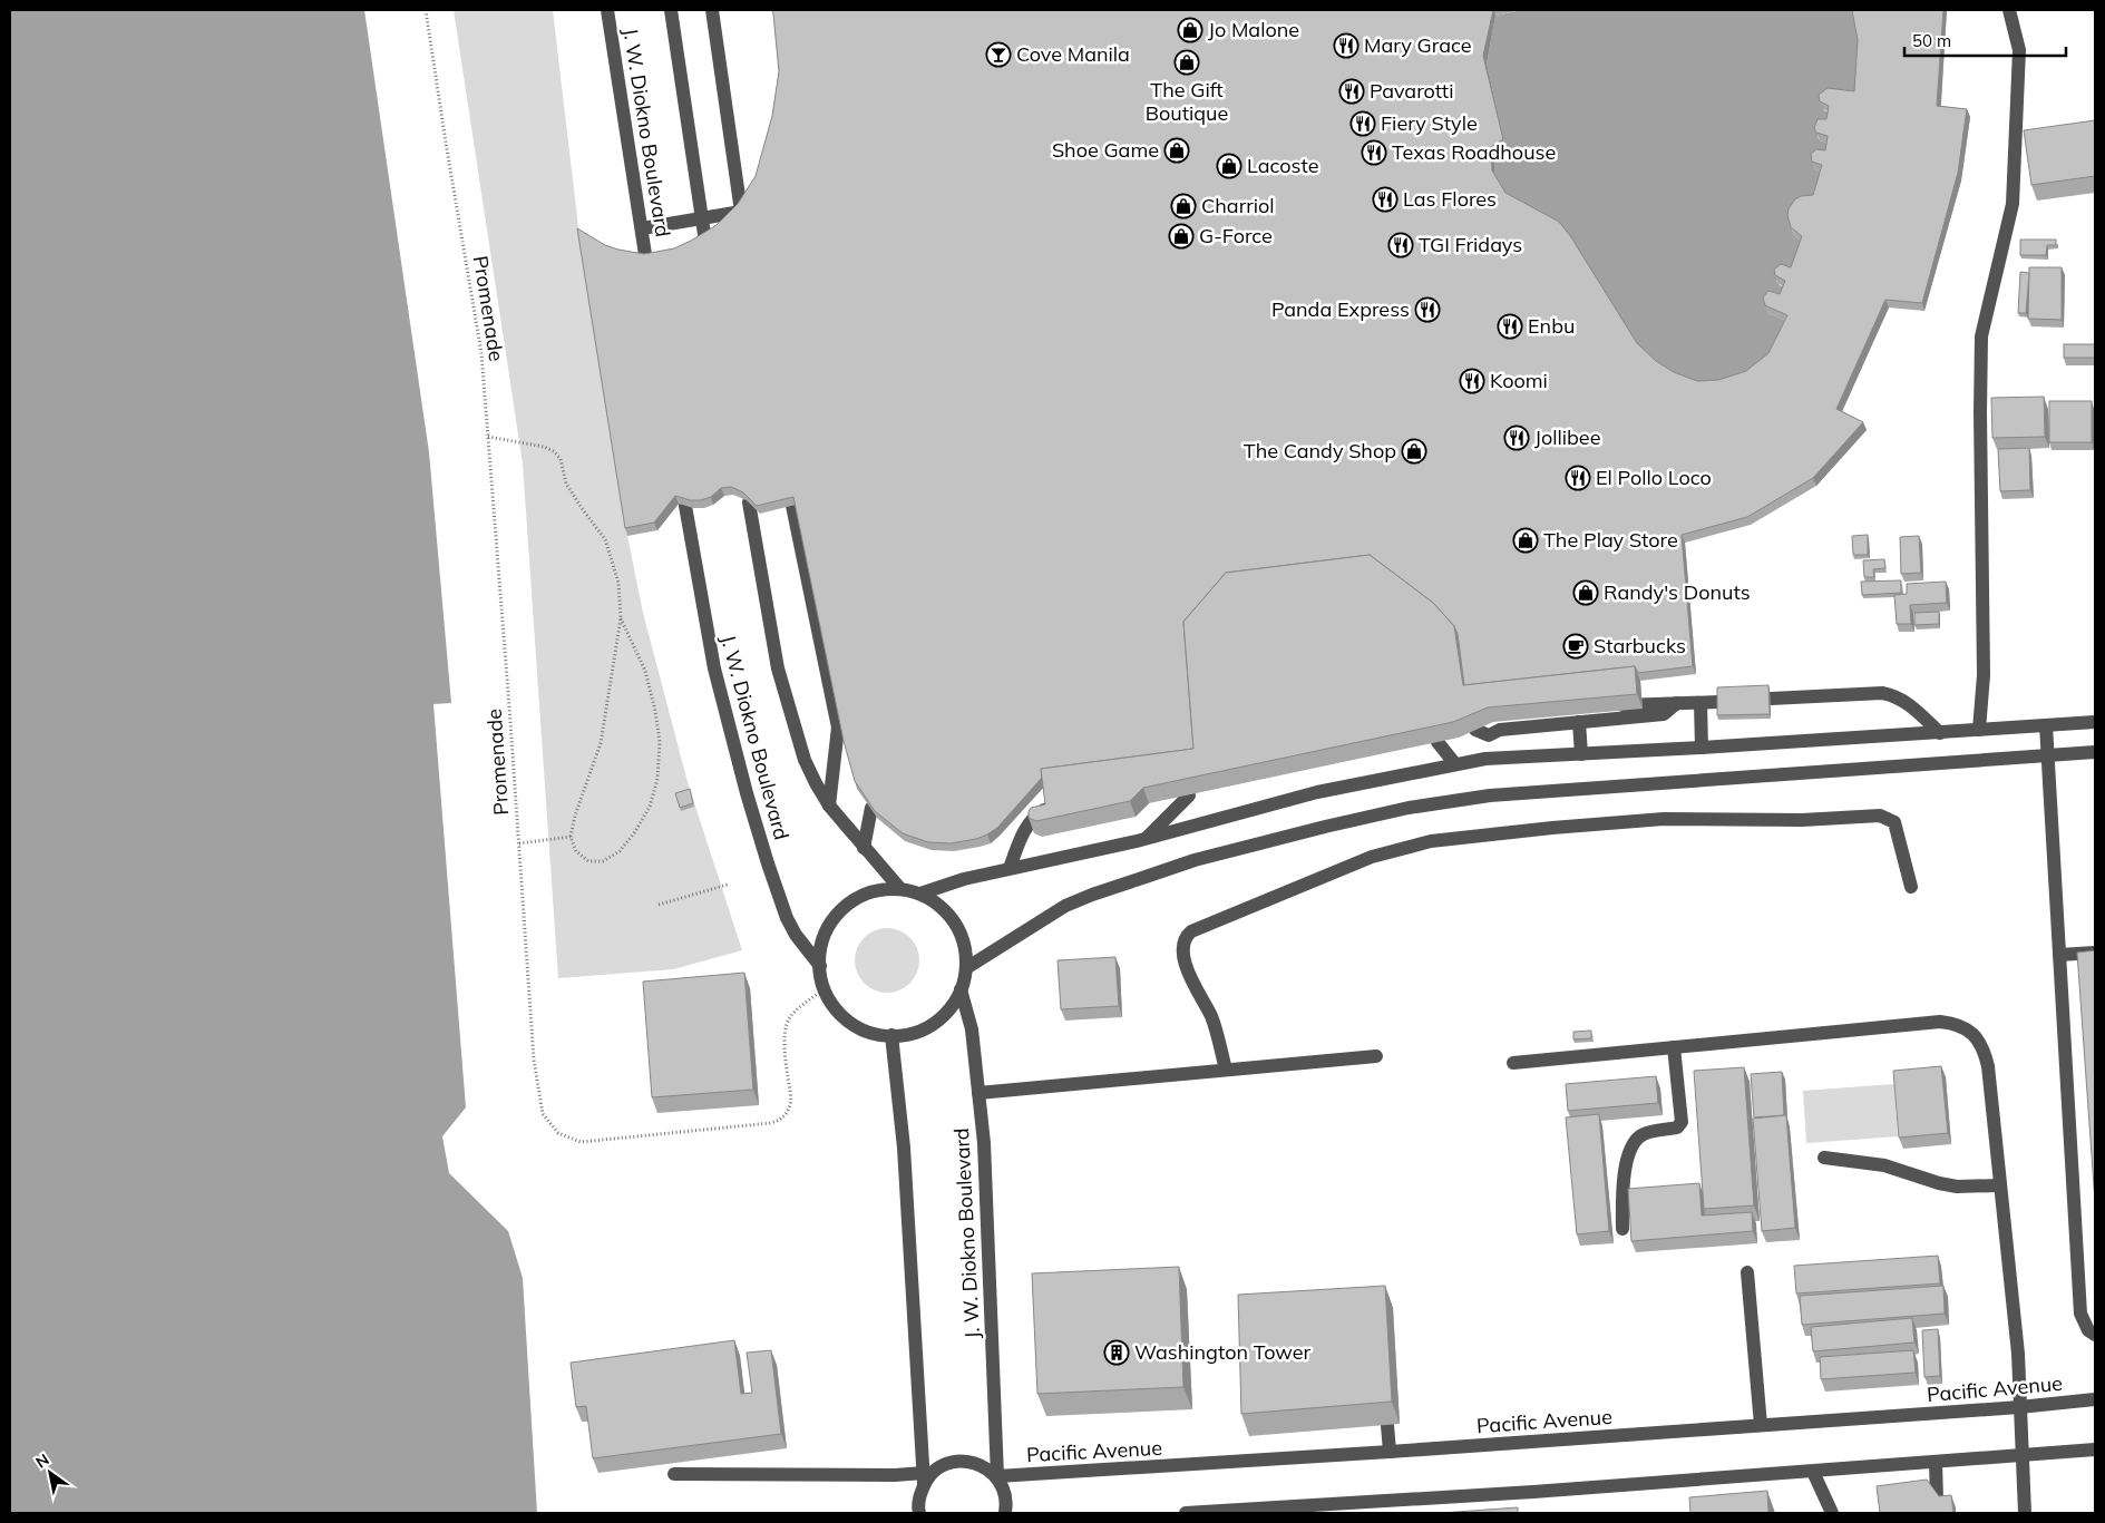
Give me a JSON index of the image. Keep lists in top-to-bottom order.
{
  "streets": {
    "street": ["J. W. Diokno Boulevard", "Pacific Avenue"],
    "path": ["Promenade"]
  },
  "crossings": [
    ["J. W. Diokno Boulevard", "Promenade"],
    ["J. W. Diokno Boulevard", "Pacific Avenue"]
  ],
  "places": {
    "shop": [
      "Jo Malone",
      "The Gift Boutique",
      "Shoe Game",
      "Lacoste",
      "Charriol",
      "G-Force",
      "The Candy Shop",
      "The Play Store",
      "Randy's Donuts"
    ],
    "restaurant": [
      "Mary Grace",
      "Pavarotti",
      "Fiery Style",
      "Texas Roadhouse",
      "Las Flores",
      "TGI Fridays",
      "Panda Express",
      "Enbu",
      "Koomi",
      "Jollibee",
      "El Pollo Loco"
    ],
    "bar": ["Cove Manila"],
    "cafe": ["Starbucks"],
    "building": ["Washington Tower"]
  },
  "scale_bar": "50 m",
  "north": "top left"
}
